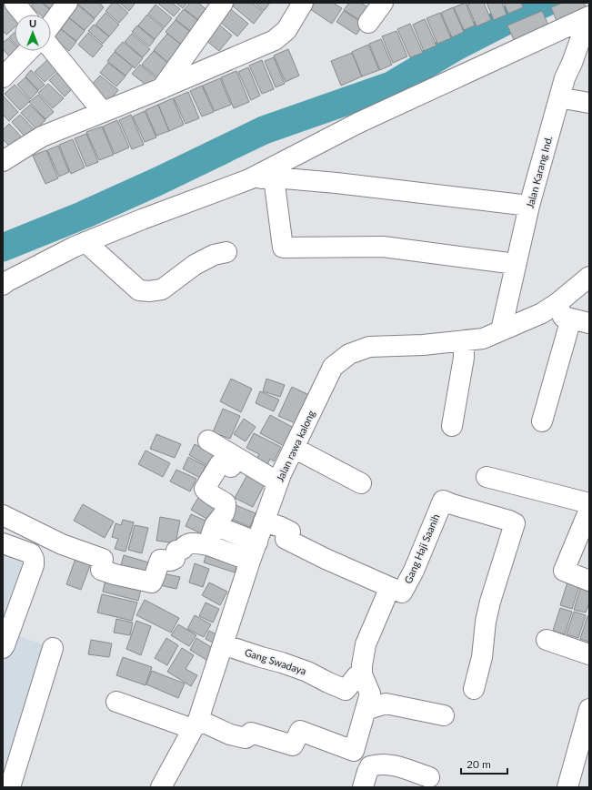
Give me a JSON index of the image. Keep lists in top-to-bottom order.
{
  "streets": {
    "street": [
      "Jalan Karang Ind.",
      "Jalan rawa kalong",
      "Gang Haji Saanih",
      "Gang Swadaya"
    ]
  },
  "crossings": [
    ["Jalan Karang Ind.", "Jalan rawa kalong"],
    ["Jalan rawa kalong", "Gang Haji Saanih"],
    ["Jalan rawa kalong", "Gang Swadaya"]
  ],
  "scale_bar": "20 m",
  "north": "top"
}
